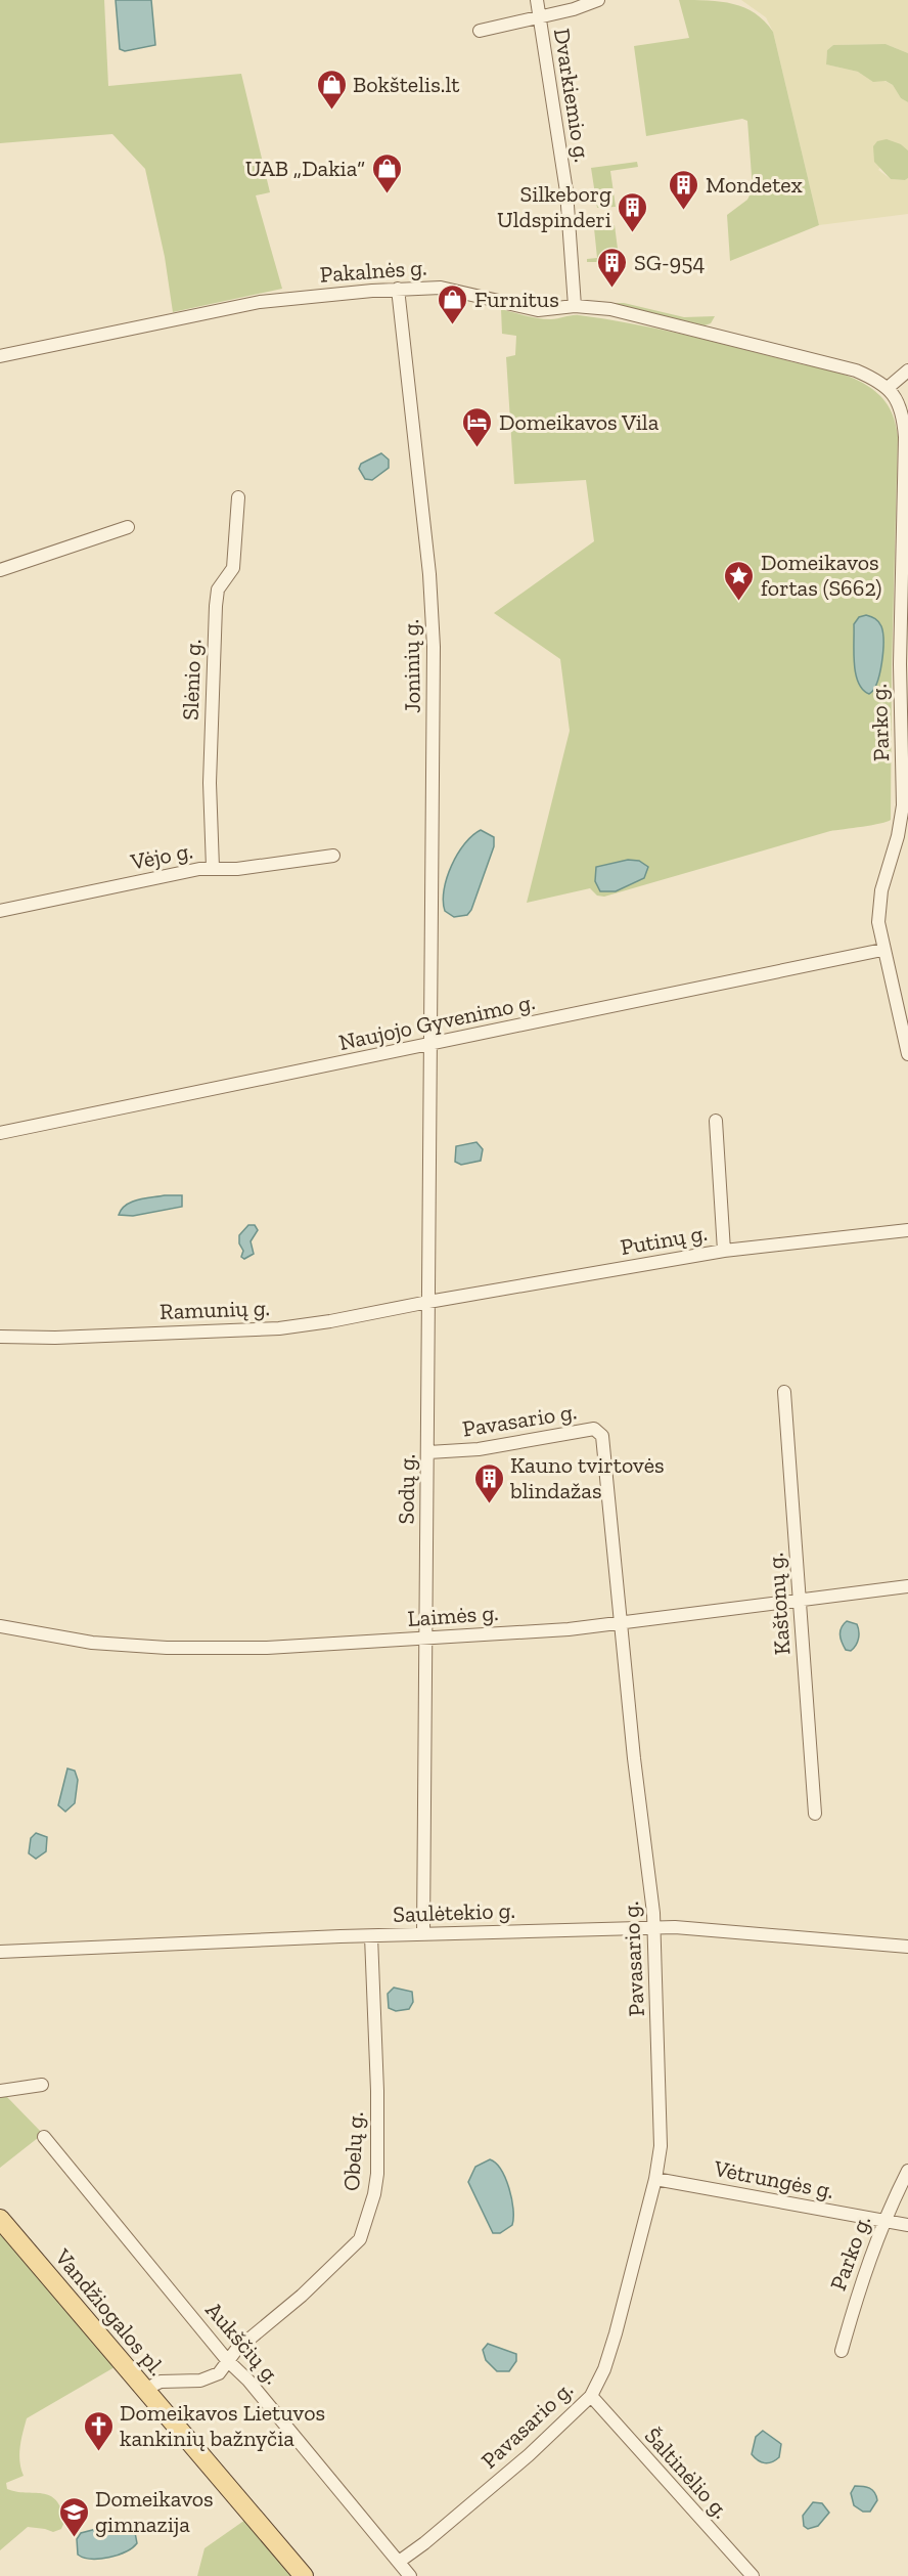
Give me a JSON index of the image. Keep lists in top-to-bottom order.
{
  "streets": {
    "main road": ["Vandžiogalos pl."],
    "street": [
      "Dvarkiemio g.",
      "Pakalnės g.",
      "Joninių g.",
      "Slėnio g.",
      "Parko g.",
      "Vėjo g.",
      "Naujojo Gyvenimo g.",
      "Putinų g.",
      "Ramunių g.",
      "Pavasario g.",
      "Sodų g.",
      "Kaštonų g.",
      "Laimės g.",
      "Saulėtekio g.",
      "Obelų g.",
      "Vėtrungės g.",
      "Aukščių g.",
      "Šaltinėlio g."
    ]
  },
  "crossings": [
    ["Dvarkiemio g.", "Pakalnės g."],
    ["Pakalnės g.", "Joninių g."],
    ["Pakalnės g.", "Parko g."],
    ["Joninių g.", "Naujojo Gyvenimo g."],
    ["Joninių g.", "Sodų g."],
    ["Slėnio g.", "Vėjo g."],
    ["Parko g.", "Naujojo Gyvenimo g."],
    ["Parko g.", "Vėtrungės g."],
    ["Naujojo Gyvenimo g.", "Sodų g."],
    ["Putinų g.", "Ramunių g."],
    ["Putinų g.", "Sodų g."],
    ["Ramunių g.", "Sodų g."],
    ["Pavasario g.", "Sodų g."],
    ["Pavasario g.", "Laimės g."],
    ["Pavasario g.", "Saulėtekio g."],
    ["Pavasario g.", "Vėtrungės g."],
    ["Pavasario g.", "Aukščių g."],
    ["Pavasario g.", "Šaltinėlio g."],
    ["Sodų g.", "Laimės g."],
    ["Sodų g.", "Saulėtekio g."],
    ["Kaštonų g.", "Laimės g."],
    ["Saulėtekio g.", "Obelų g."],
    ["Obelų g.", "Vandžiogalos pl."],
    ["Obelų g.", "Aukščių g."]
  ],
  "places": {
    "shop": ["Bokštelis.lt", "UAB „Dakia“", "Furnitus"],
    "building": [
      "Mondetex",
      "Silkeborg Uldspinderi",
      "SG-954",
      "Kauno tvirtovės blindažas"
    ],
    "hotel": ["Domeikavos Vila"],
    "place": ["Domeikavos fortas (S662)"],
    "church": ["Domeikavos Lietuvos kankinių bažnyčia"],
    "school or university": ["Domeikavos gimnazija"]
  }
}
